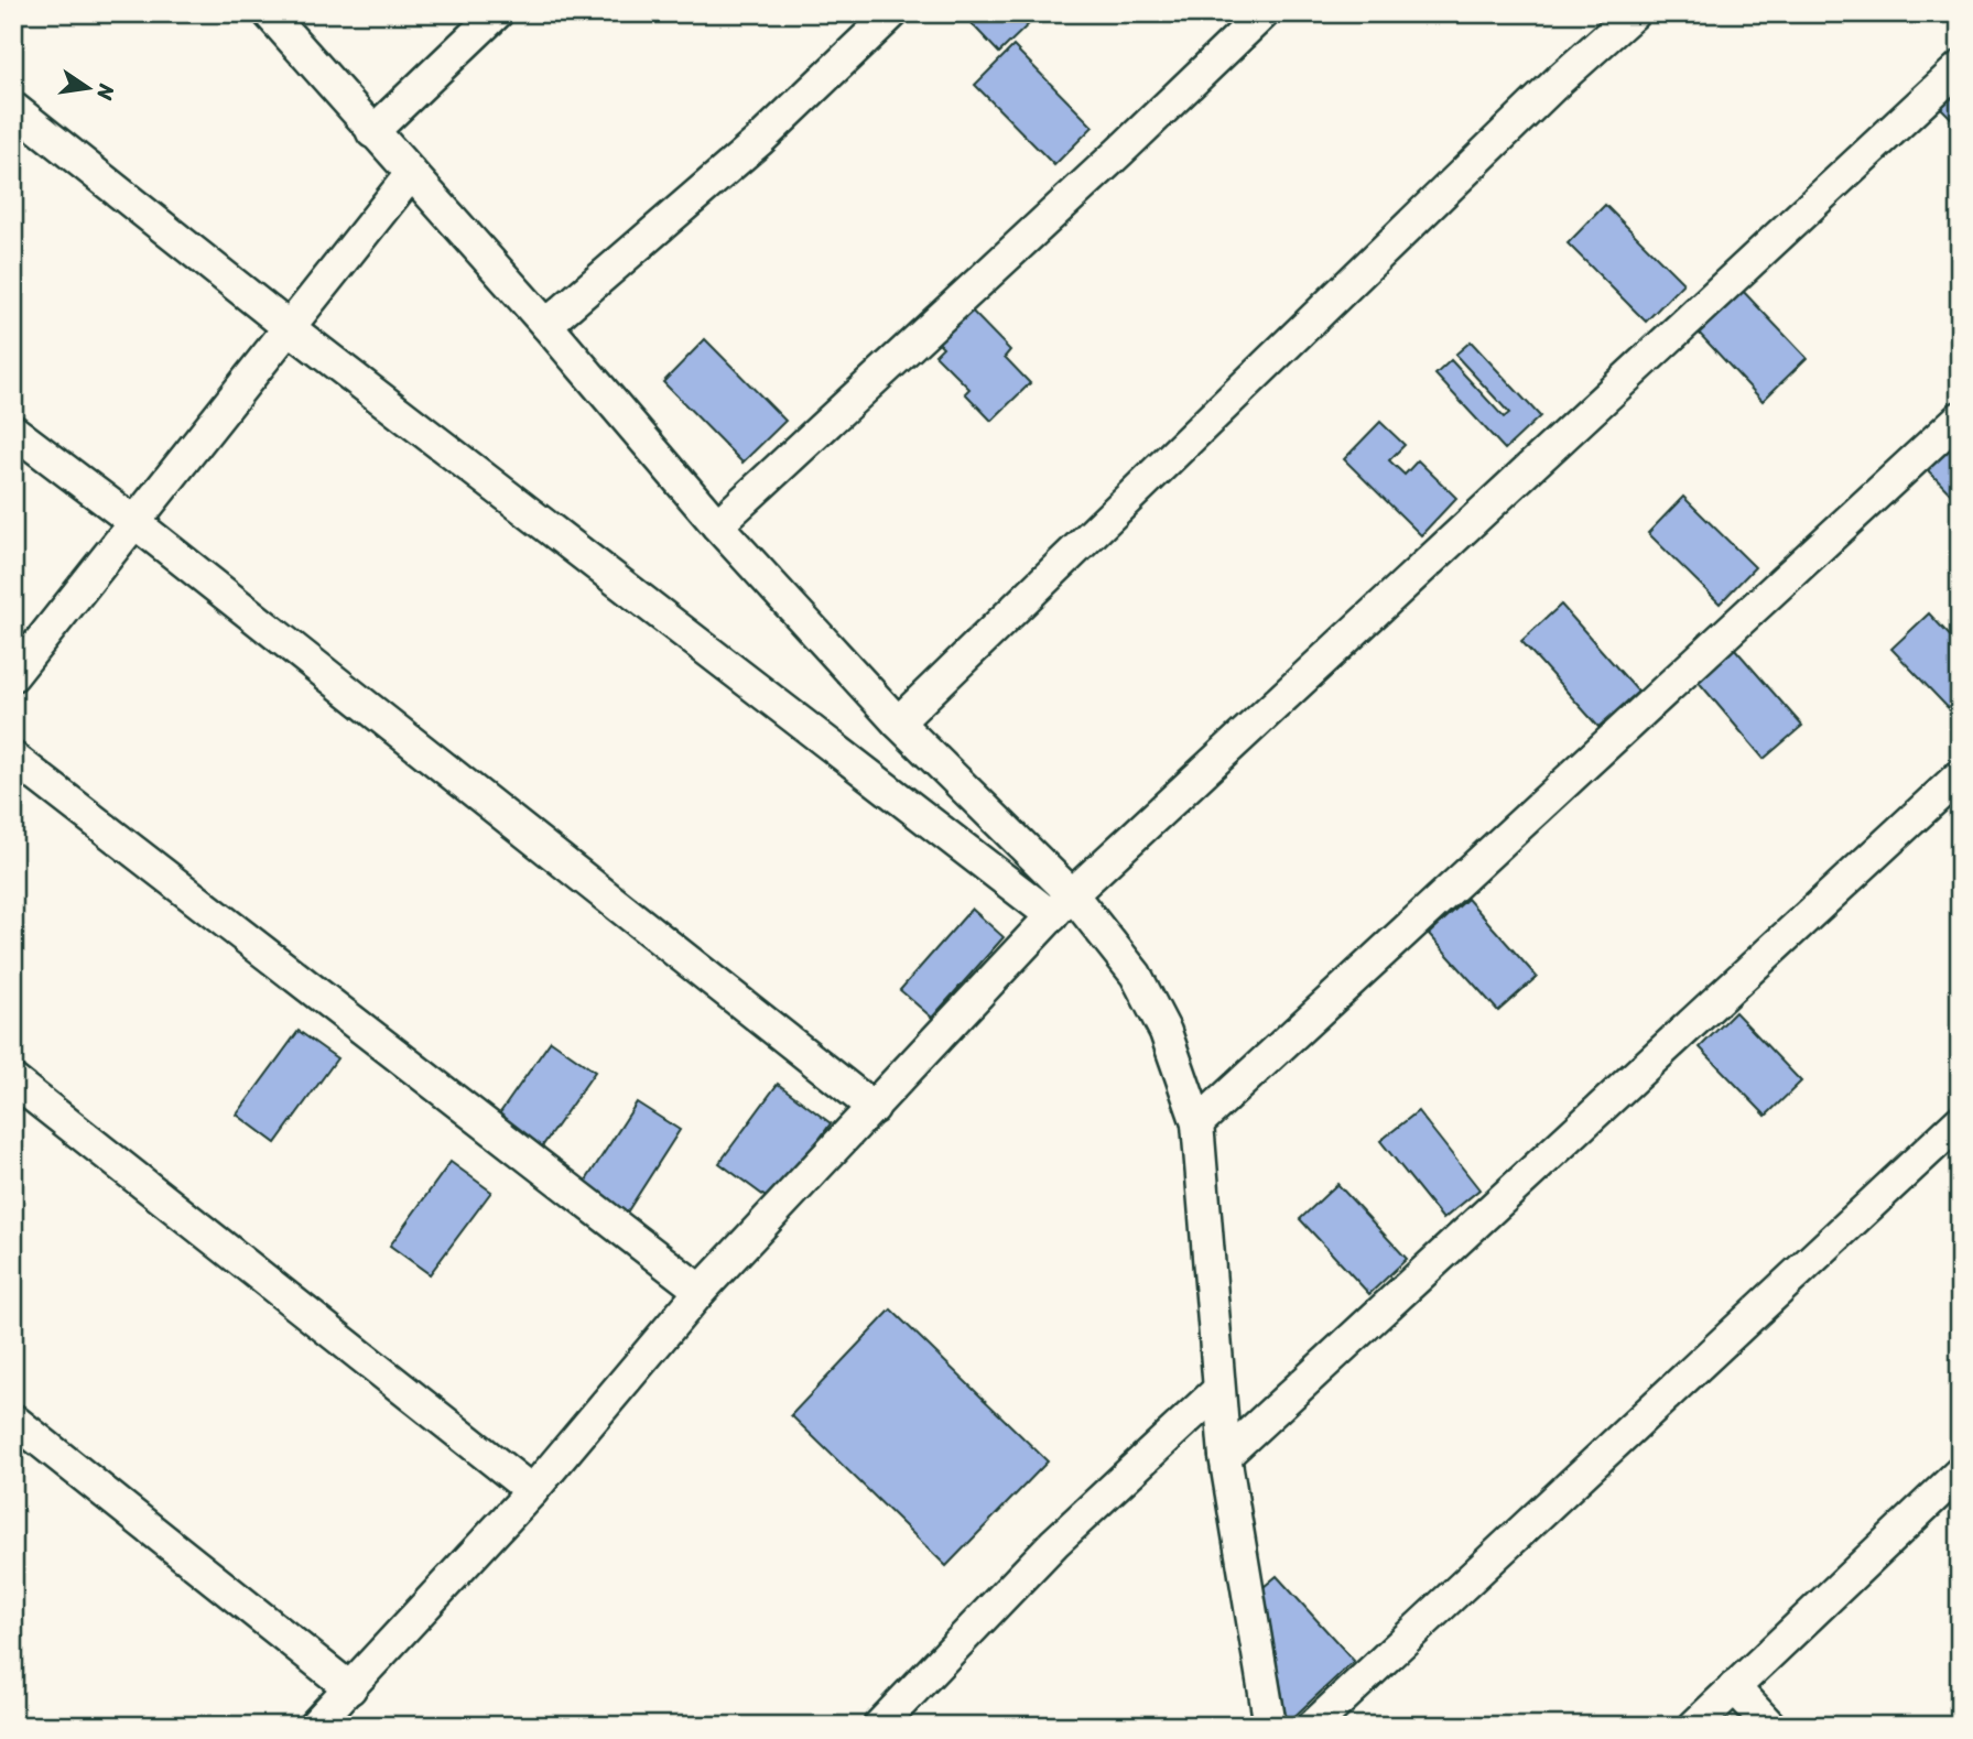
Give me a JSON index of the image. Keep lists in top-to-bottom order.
{
  "north": "right"
}
